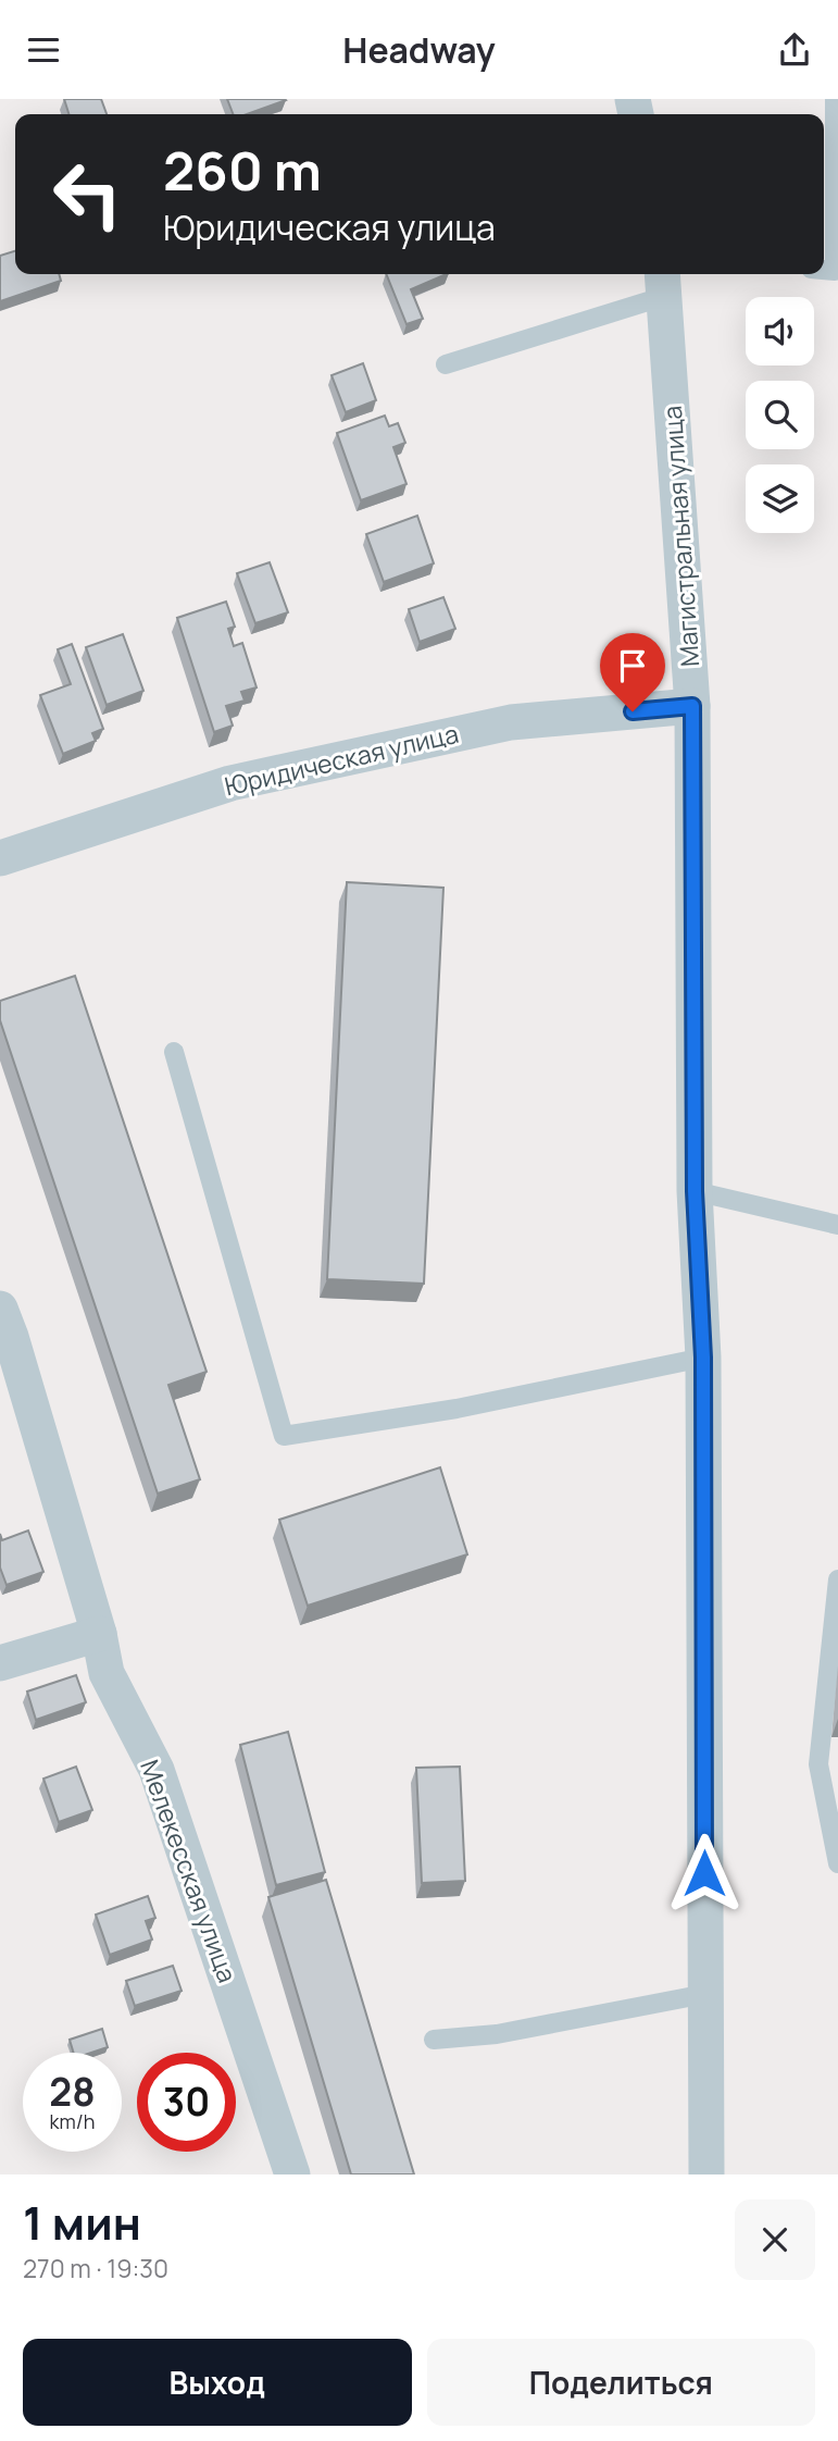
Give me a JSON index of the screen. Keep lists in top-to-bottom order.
{
  "streets": {
    "street": ["Магистральная улица", "Юридическая улица", "Мелекесская улица"]
  },
  "crossings": [
    ["Магистральная улица", "Юридическая улица"]
  ],
  "page": {
    "header": "Headway",
    "turn": ["260 m", "Юридическая улица"],
    "speed": "28 km/h",
    "limit": "30",
    "heading": ["1 мин", "270 m · 19:30"],
    "buttons": ["Выход", "Поделиться"]
  }
}
